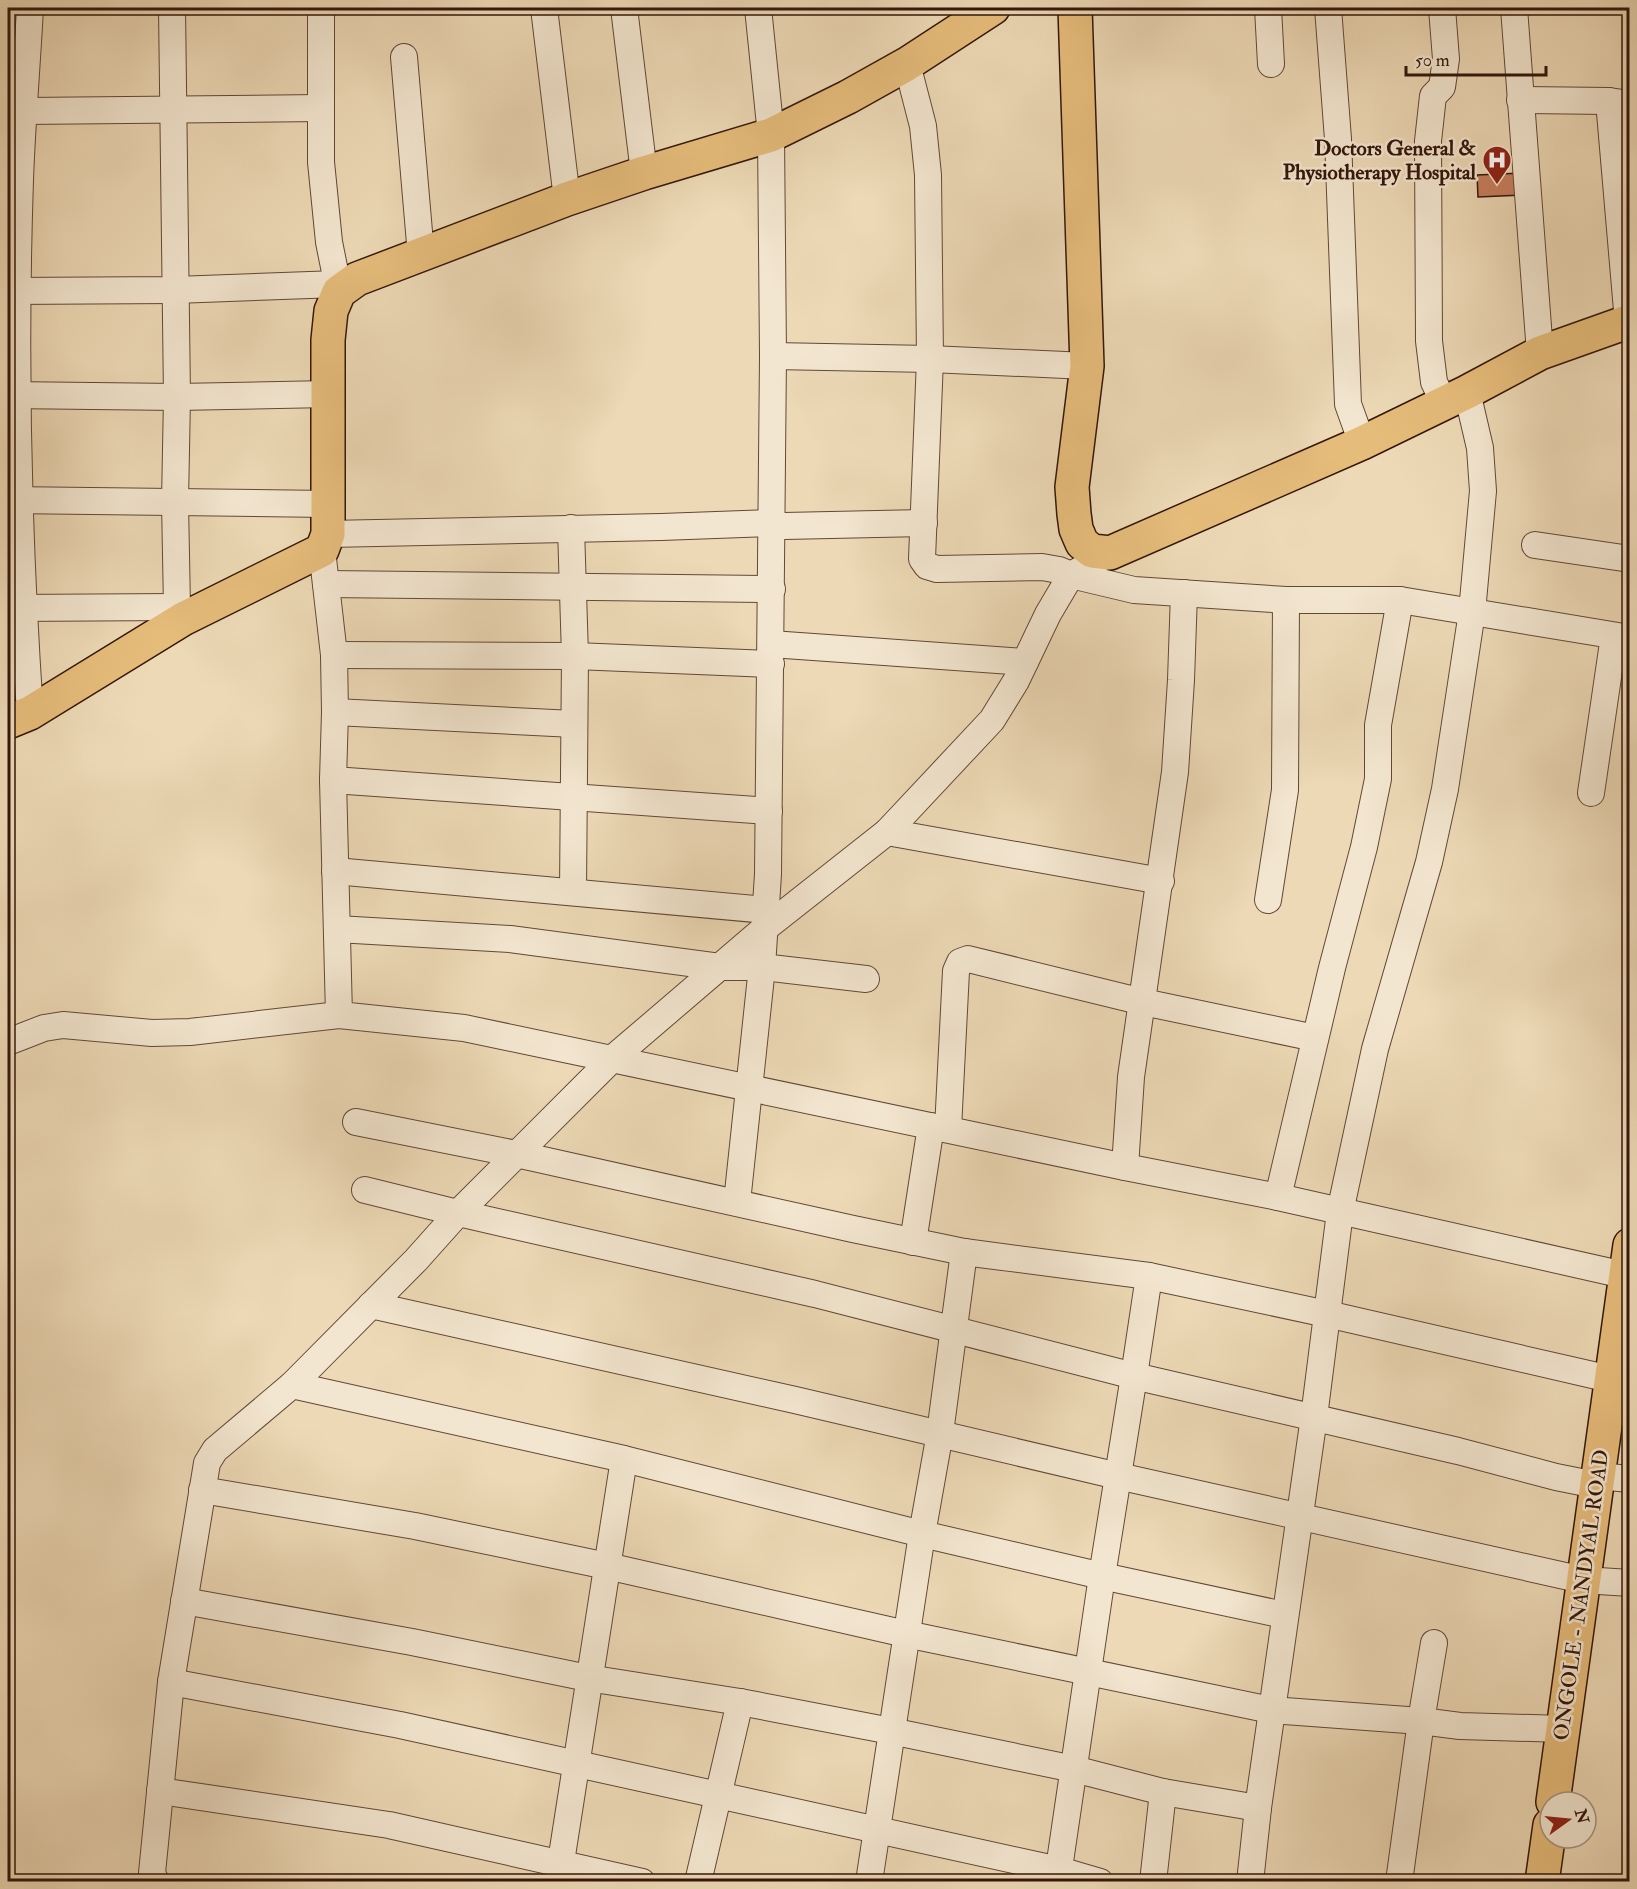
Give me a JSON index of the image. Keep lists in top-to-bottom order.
{
  "streets": {
    "main road": ["ONGOLE - NANDYAL ROAD"]
  },
  "places": {
    "hospital": ["Doctors General & Physiotherapy Hospital"]
  },
  "scale_bar": "50 m",
  "north": "right"
}
